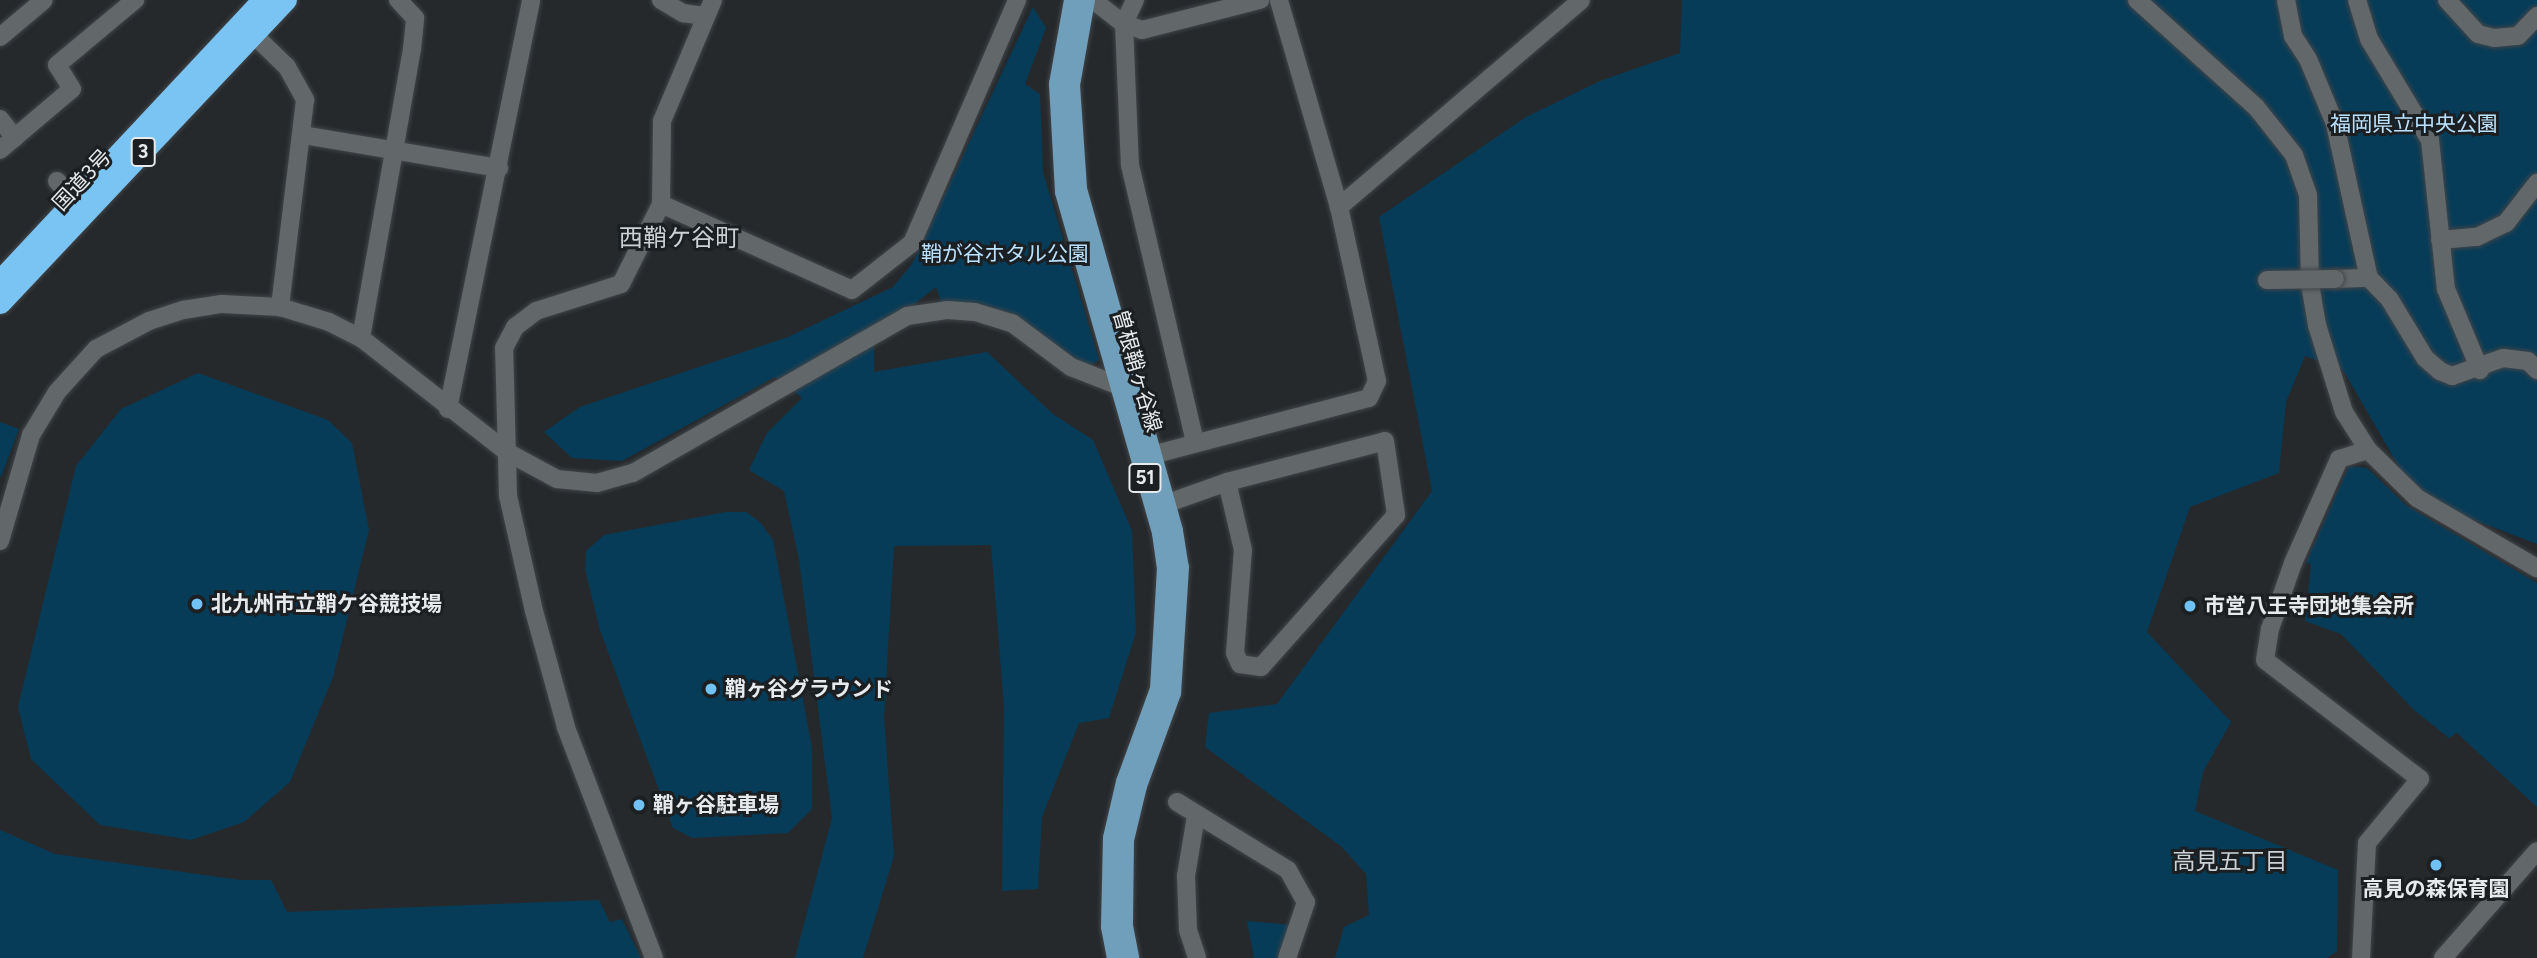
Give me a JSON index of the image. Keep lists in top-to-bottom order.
{
  "streets": {
    "highway": ["3", "国道3号"],
    "main road": ["曽根鞘ヶ谷線", "51"]
  },
  "districts": ["西鞘ケ谷町", "高見五丁目"],
  "parks": ["福岡県立中央公園", "鞘が谷ホタル公園"],
  "places": [
    "北九州市立鞘ケ谷競技場",
    "市営八王寺団地集会所",
    "鞘ヶ谷グラウンド",
    "鞘ヶ谷駐車場",
    "高見の森保育園"
  ]
}
